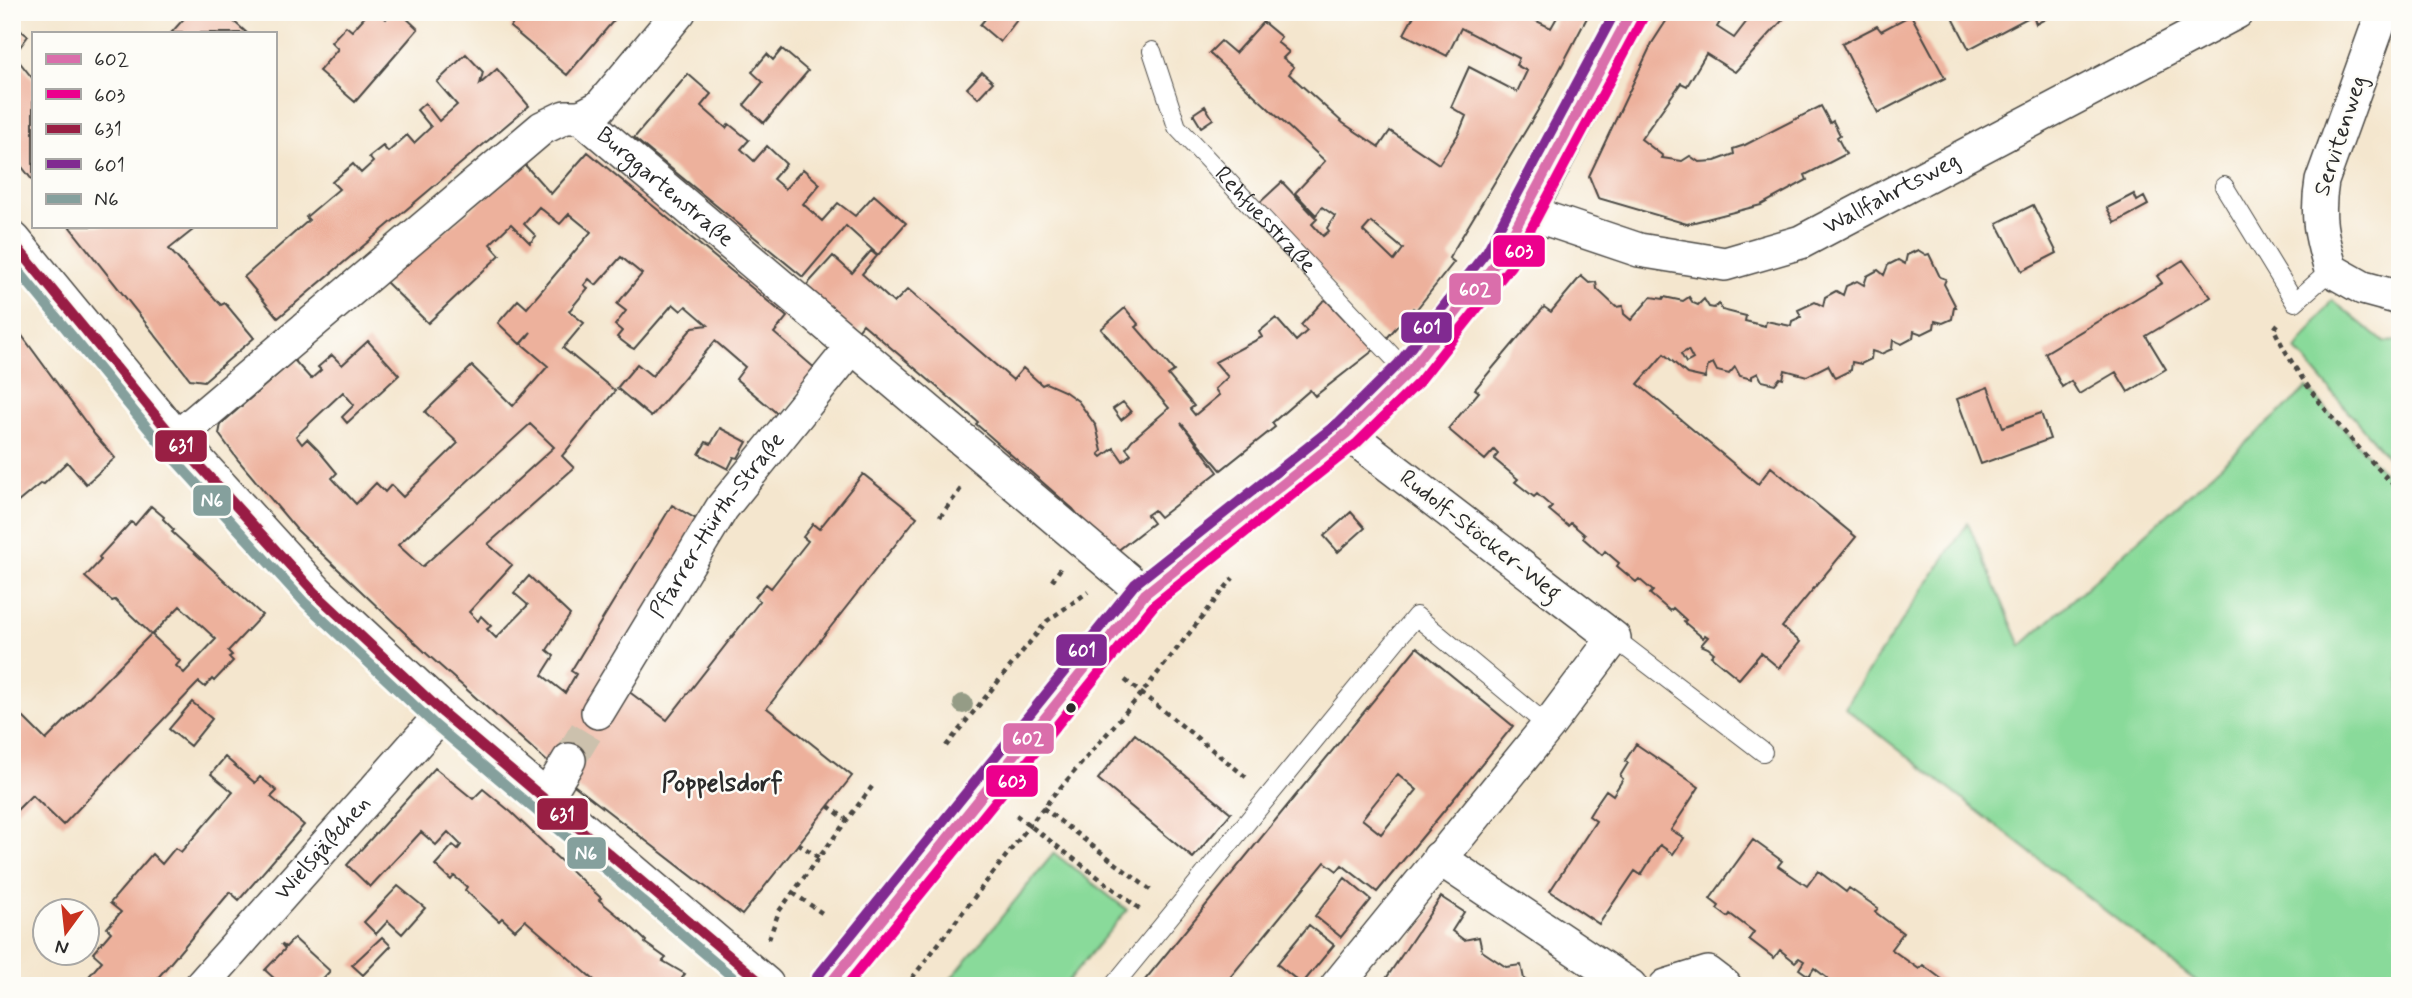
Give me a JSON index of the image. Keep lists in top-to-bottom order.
{
  "streets": {
    "street": [
      "Servitenweg",
      "Burggartenstraße",
      "Wallfahrtsweg",
      "Pfarrer-Hürth-Straße",
      "Rudolf-Stöcker-Weg",
      "Wielsgäßchen"
    ],
    "lane": ["Rehfuesstraße"]
  },
  "crossings": [
    ["Burggartenstraße", "Pfarrer-Hürth-Straße"]
  ],
  "districts": ["Poppelsdorf"],
  "lines": [
    "transit line 602",
    "transit line 601",
    "transit line 603",
    "transit line 631",
    "transit line N6"
  ],
  "legend": [
    "602",
    "603",
    "631",
    "601",
    "N6"
  ],
  "north": "bottom"
}
